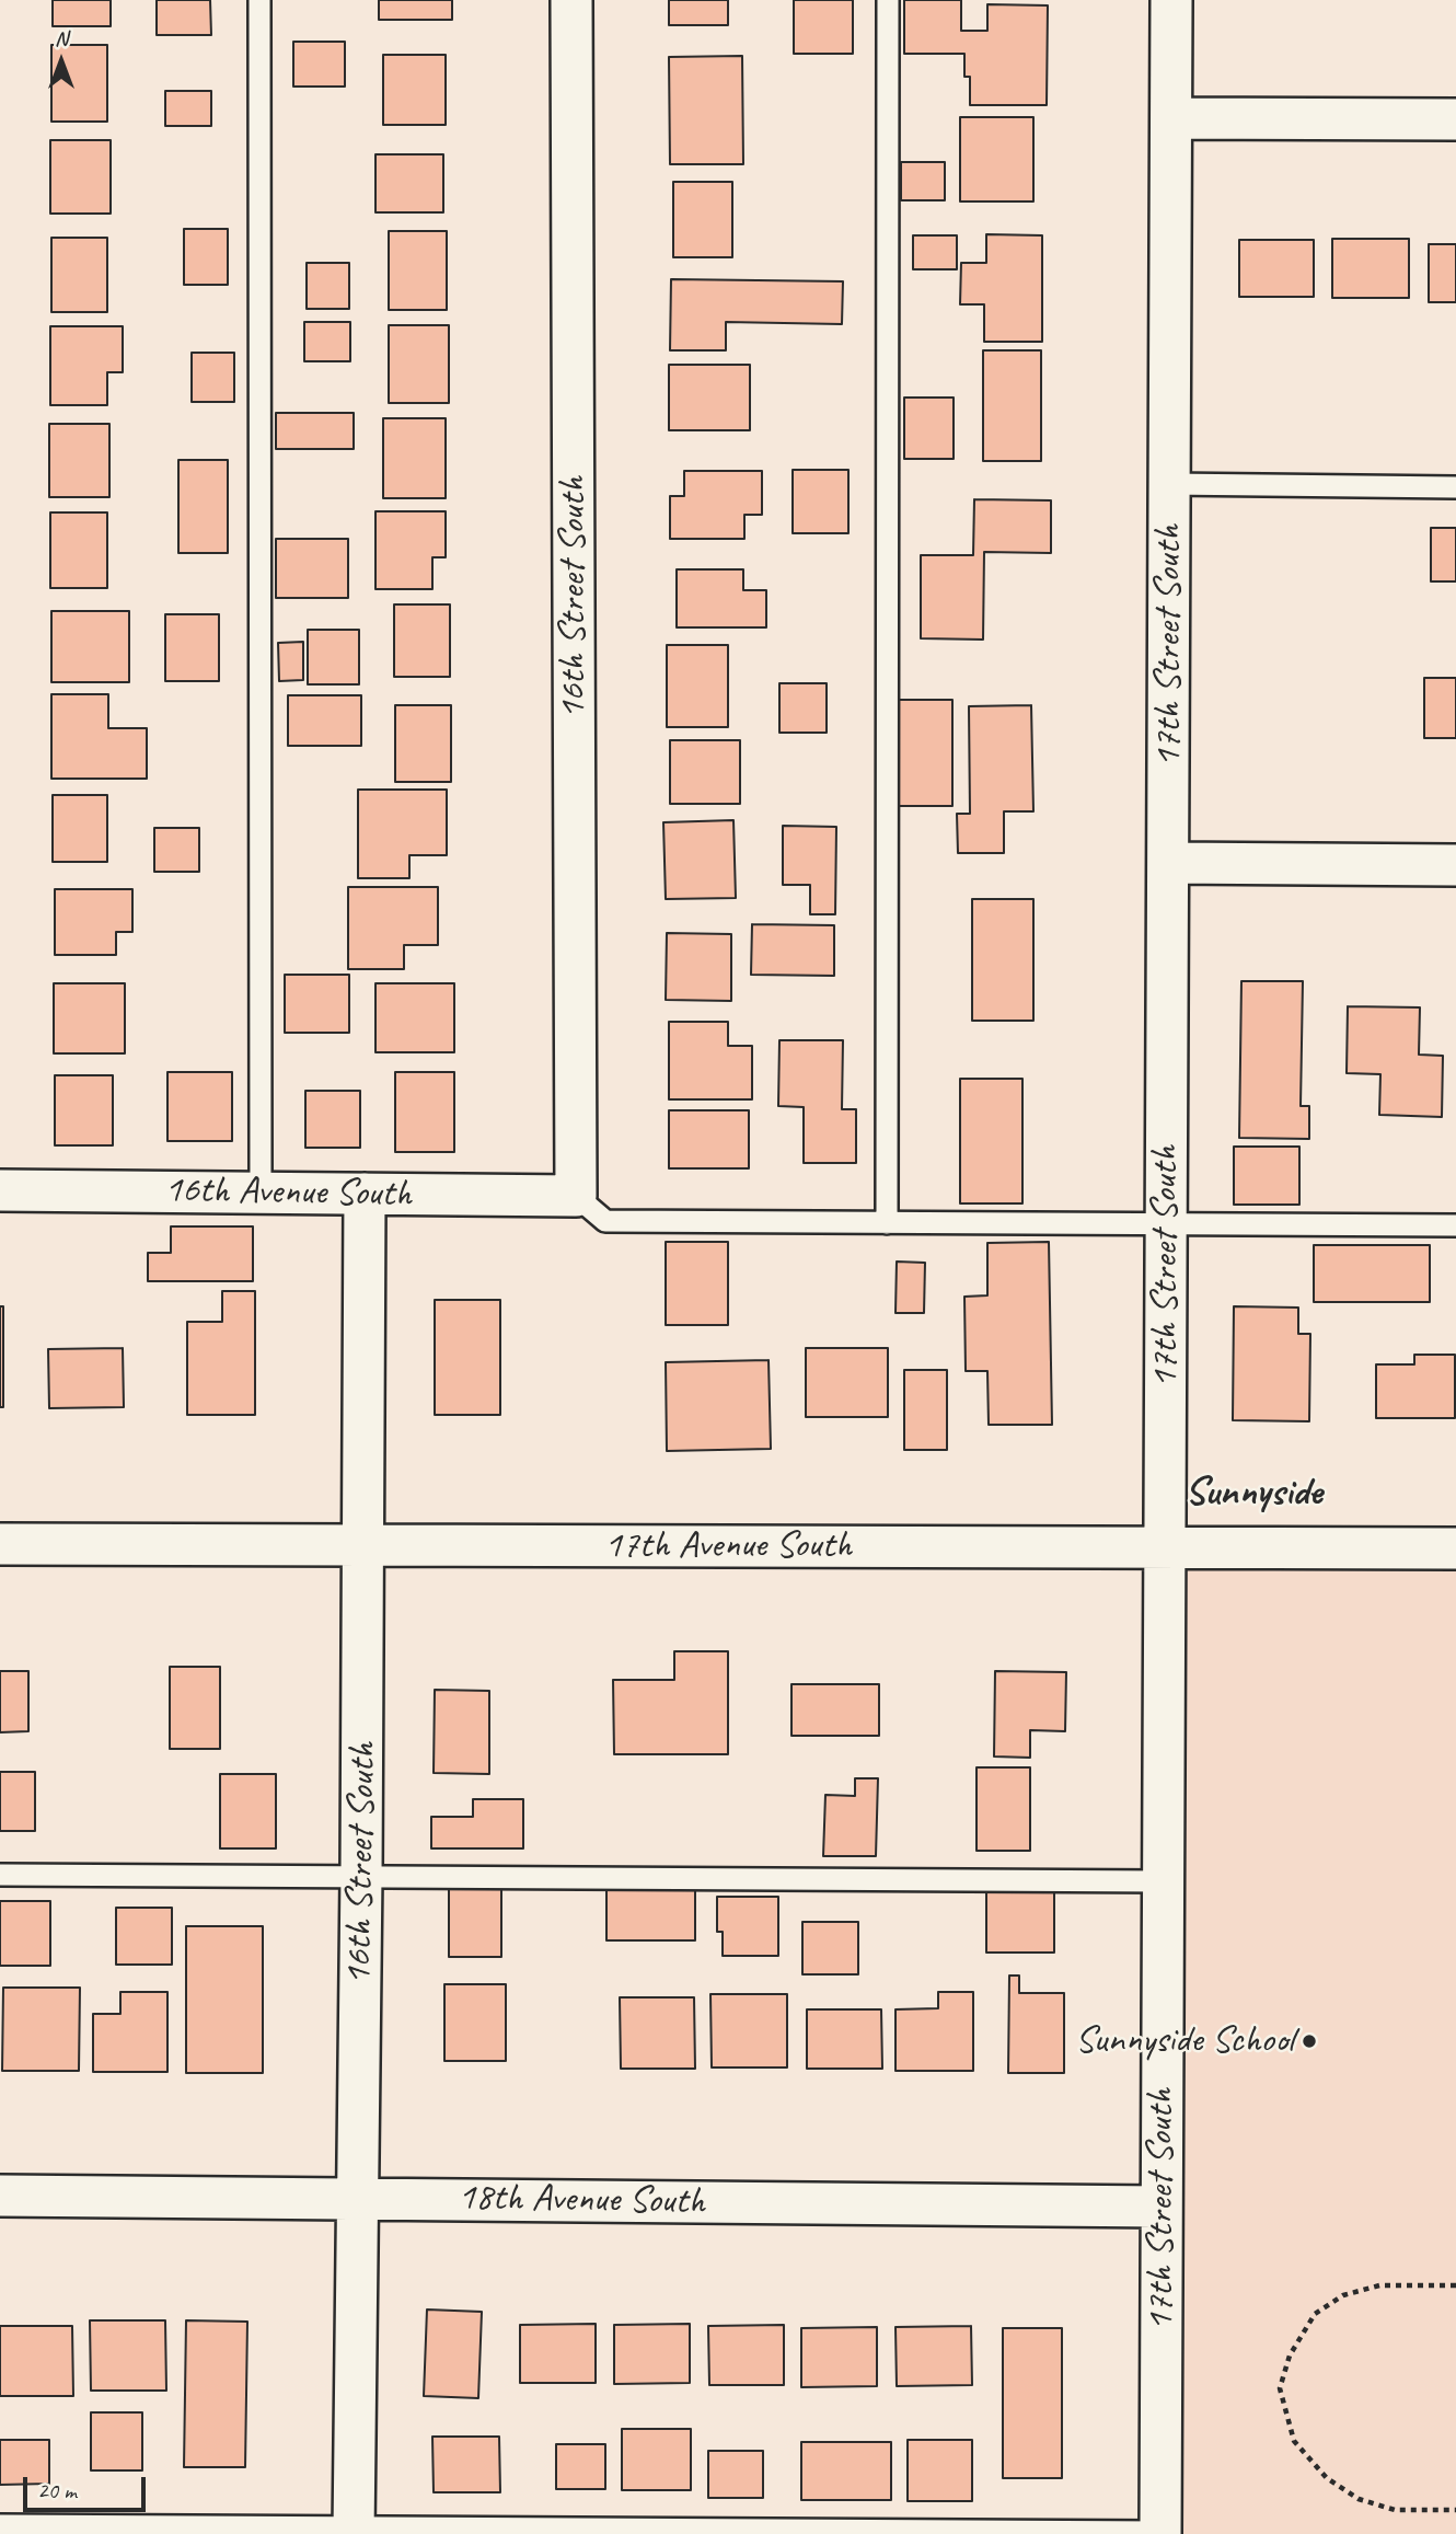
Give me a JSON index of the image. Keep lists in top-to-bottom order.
{
  "streets": {
    "street": [
      "16th Street South",
      "17th Street South",
      "16th Avenue South",
      "17th Avenue South",
      "18th Avenue South"
    ]
  },
  "crossings": [
    ["16th Street South", "16th Avenue South"],
    ["16th Street South", "17th Avenue South"],
    ["16th Street South", "18th Avenue South"],
    ["17th Street South", "17th Avenue South"],
    ["17th Street South", "18th Avenue South"]
  ],
  "districts": ["Sunnyside"],
  "places": ["Sunnyside School"],
  "scale_bar": "20 m",
  "north": "top"
}
